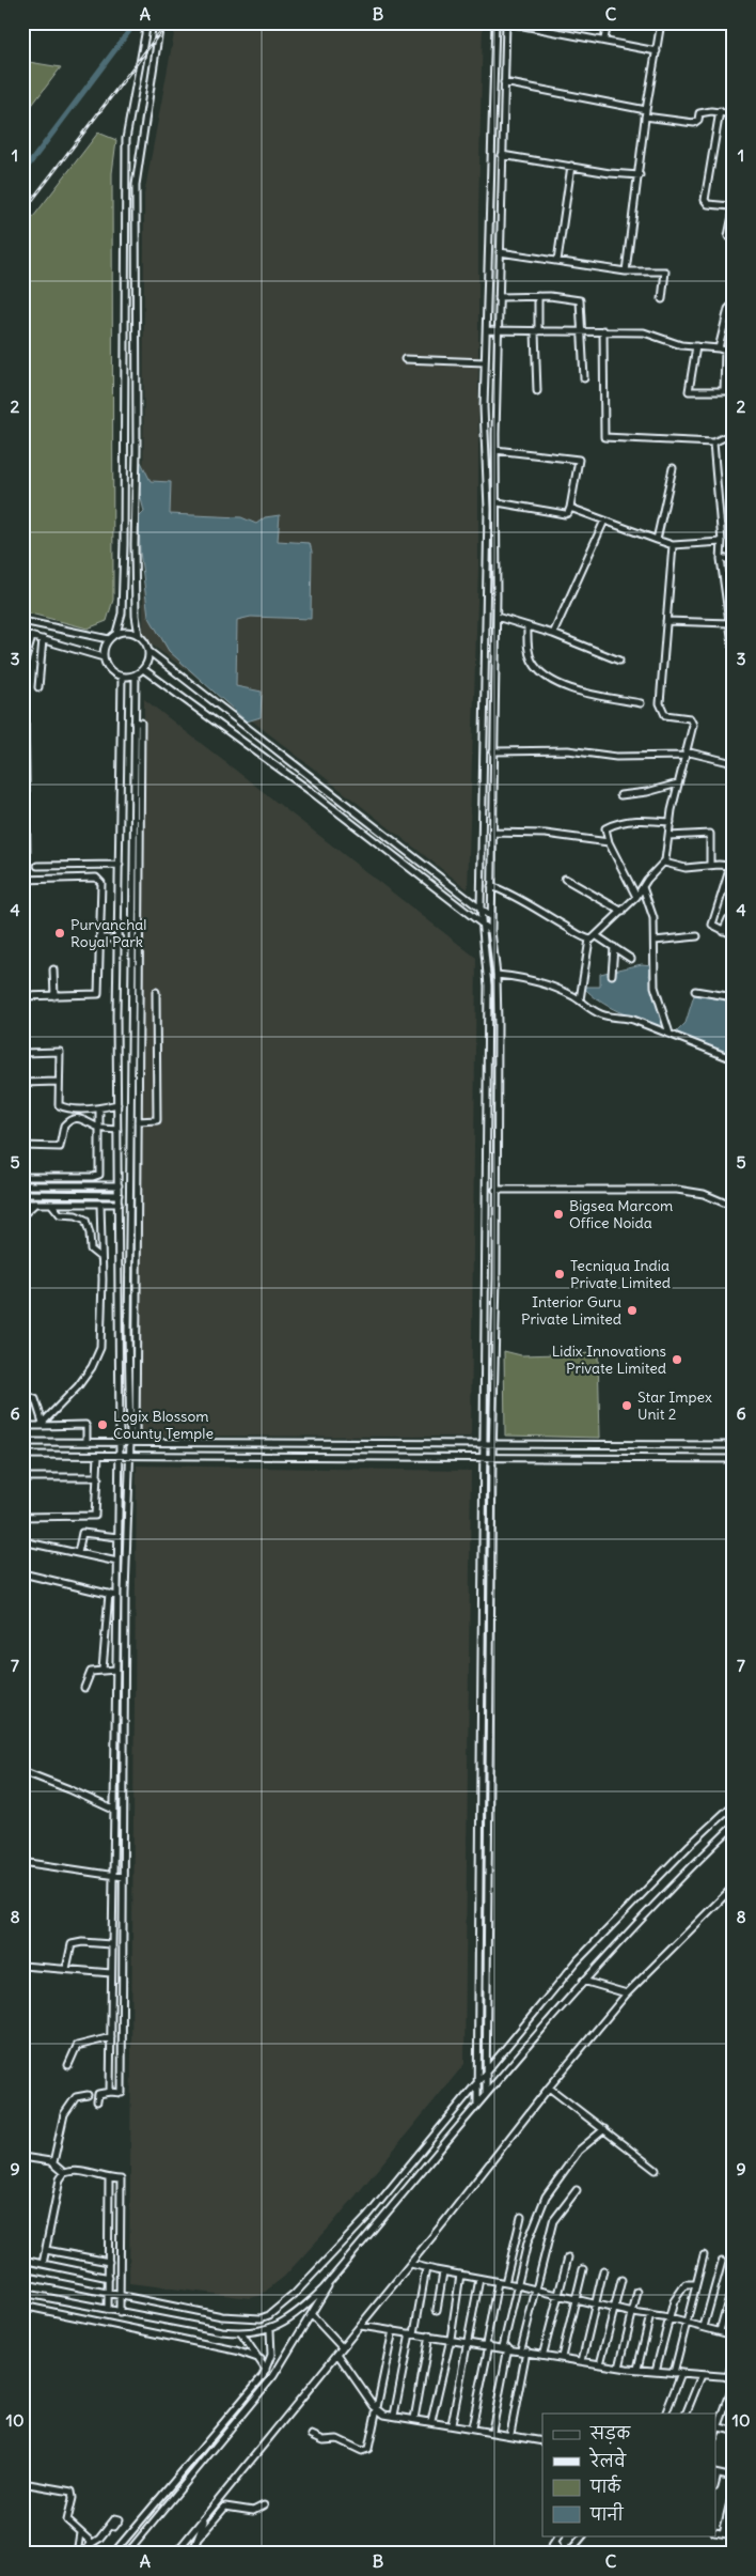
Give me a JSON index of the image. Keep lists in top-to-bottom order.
{
  "places": [
    "Purvanchal Royal Park",
    "Bigsea Marcom Office Noida",
    "Tecniqua India Private Limited",
    "Interior Guru Private Limited",
    "Lidix Innovations Private Limited",
    "Star Impex Unit 2",
    "Logix Blossom County Temple"
  ],
  "legend": [
    "सड़क",
    "रेलवे",
    "पार्क",
    "पानी"
  ],
  "grid": {
    "columns": ["A", "B", "C"],
    "rows": [
      "1",
      "2",
      "3",
      "4",
      "5",
      "6",
      "7",
      "8",
      "9",
      "10"
    ]
  }
}
